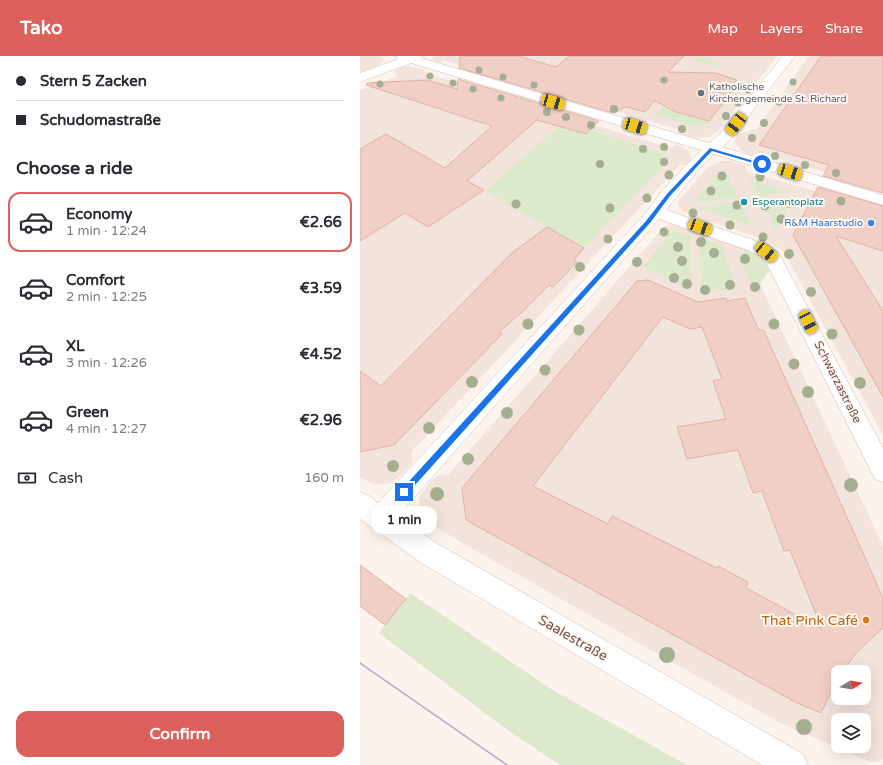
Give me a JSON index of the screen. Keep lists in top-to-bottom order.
{
  "streets": {
    "street": ["Schwarzastraße", "Saalestraße"]
  },
  "places": [
    "Katholische Kirchengemeinde St. Richard",
    "Esperantoplatz",
    "R&M Haarstudio",
    "That Pink Café"
  ],
  "north": "right",
  "page": {
    "header": "Tako",
    "nav": ["Map", "Layers", "Share"],
    "banner": ["Stern 5 Zacken", "Schudomastraße"],
    "heading": "Choose a ride",
    "list": [
      {
        "name": "Economy",
        "note": "1 min · 12:24",
        "value": "€2.66"
      },
      {
        "name": "Comfort",
        "note": "2 min · 12:25",
        "value": "€3.59"
      },
      {
        "name": "XL",
        "note": "3 min · 12:26",
        "value": "€4.52"
      },
      {
        "name": "Green",
        "note": "4 min · 12:27",
        "value": "€2.96"
      }
    ],
    "pay": ["Cash", "160 m"],
    "bubble": "1 min",
    "buttons": "Confirm"
  }
}
